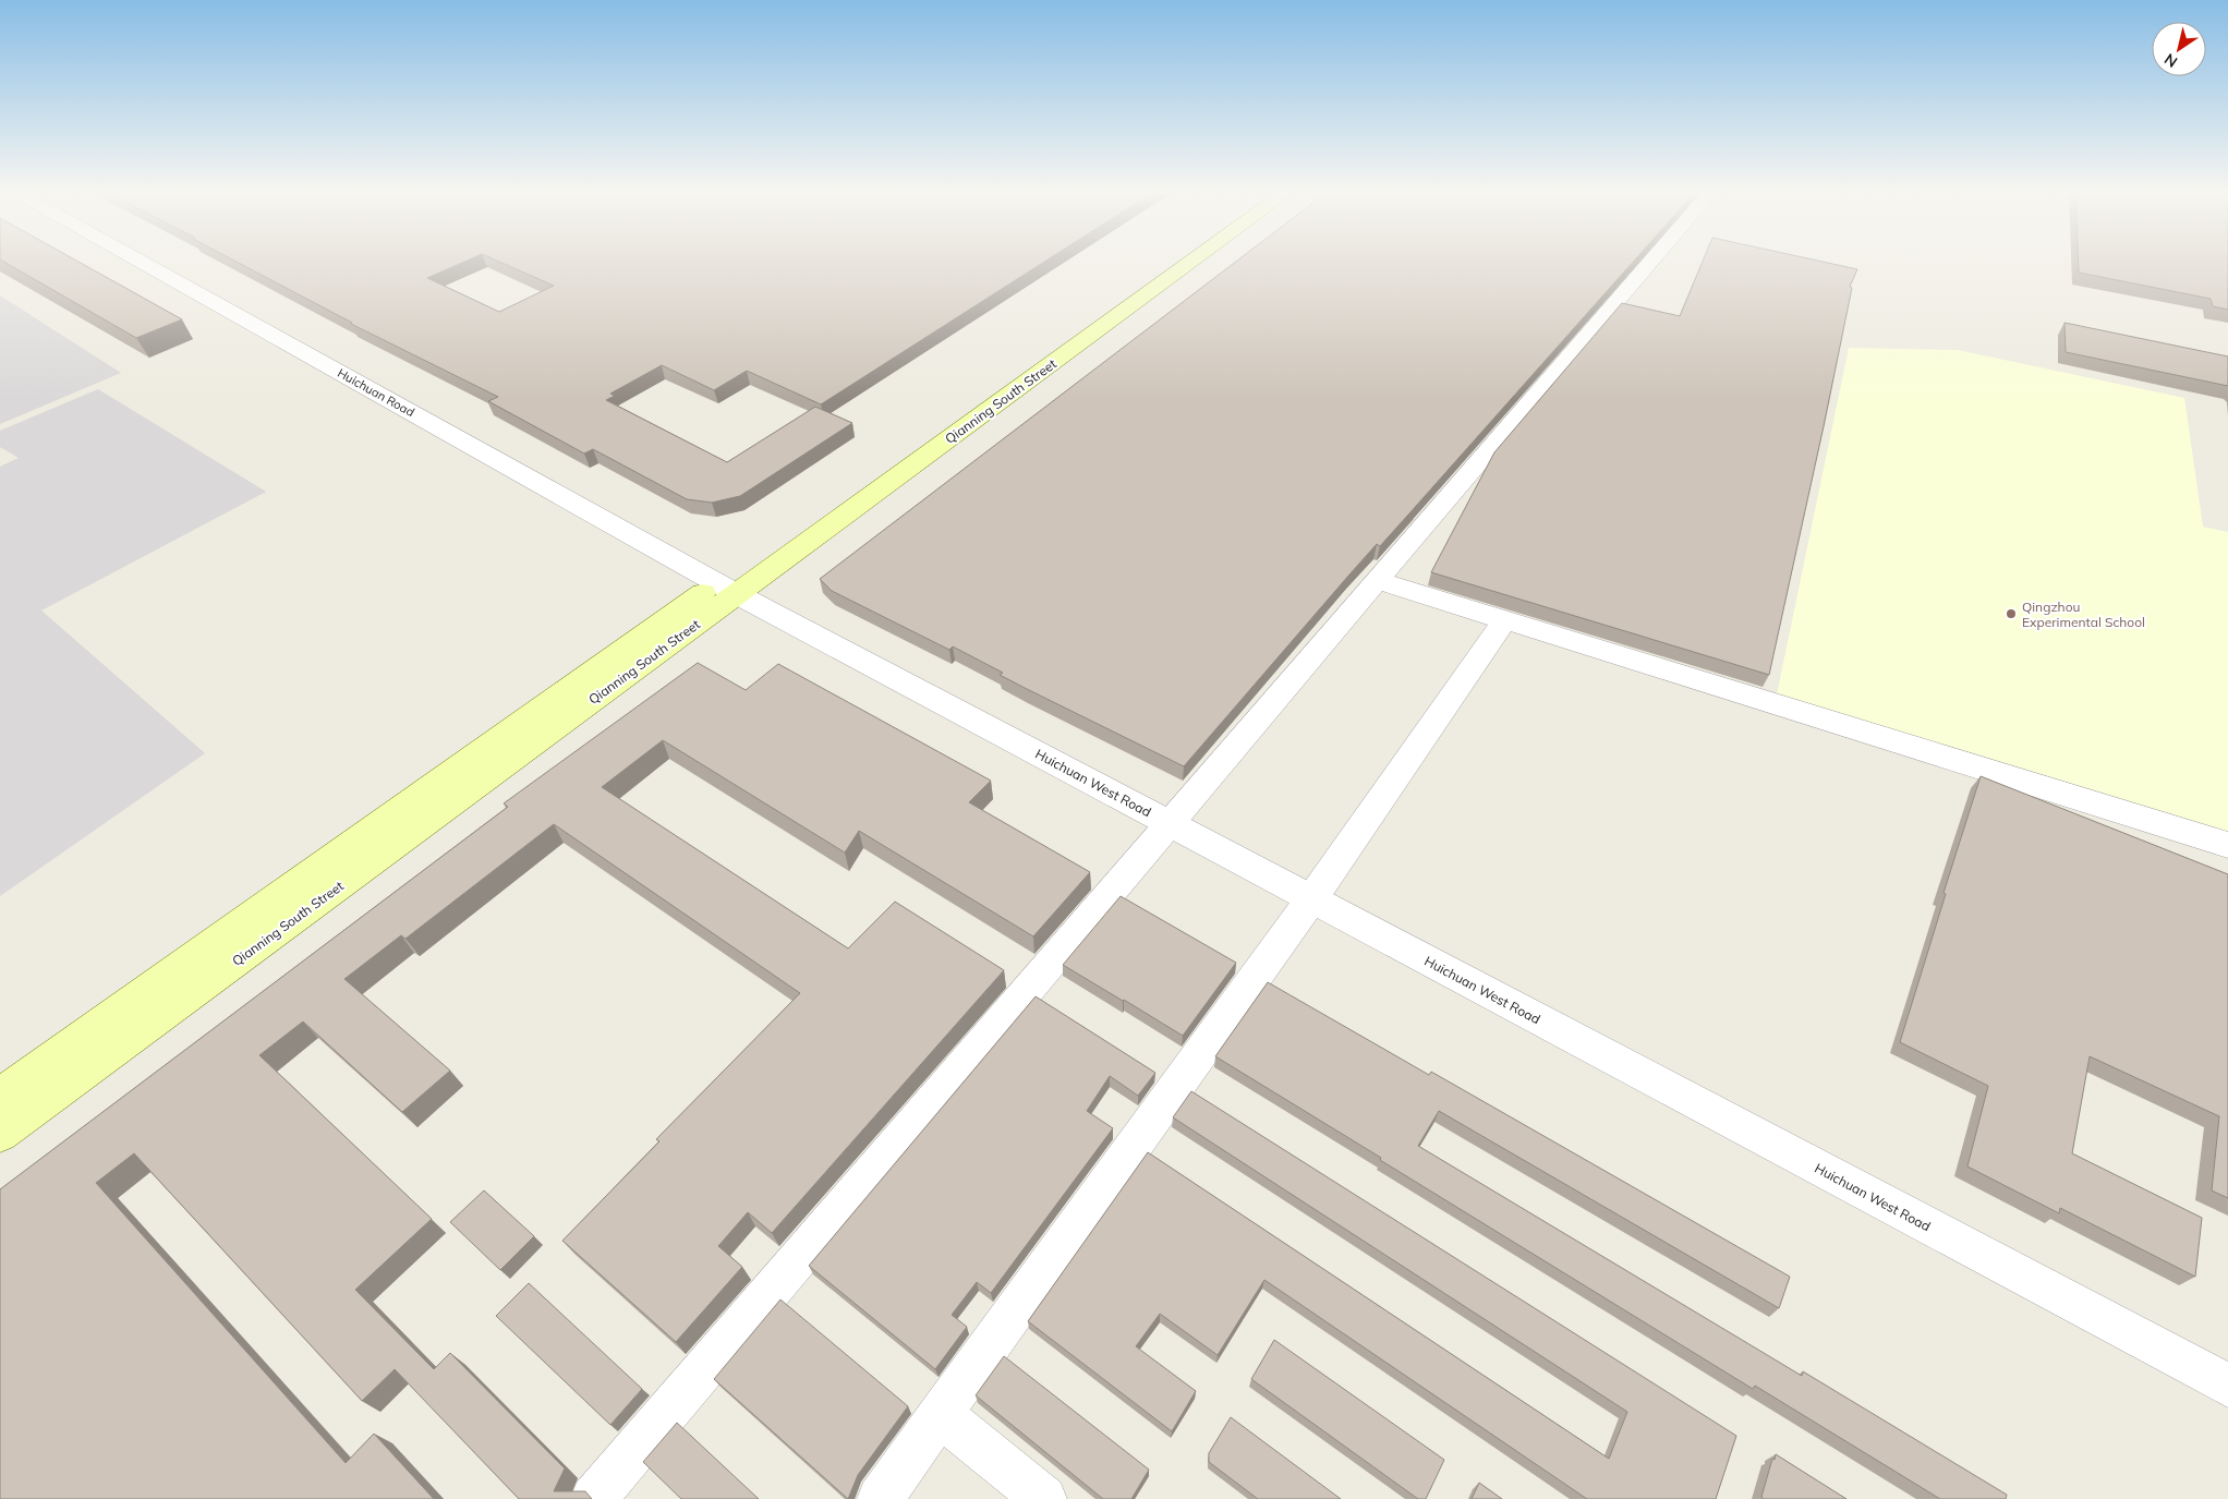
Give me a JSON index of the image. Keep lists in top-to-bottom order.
{
  "streets": {
    "main road": ["Qianning South Street"],
    "street": ["Huichuan Road", "Huichuan West Road"]
  },
  "crossings": [
    ["Huichuan Road", "Qianning South Street"],
    ["Huichuan Road", "Huichuan West Road"],
    ["Qianning South Street", "Huichuan West Road"]
  ],
  "places": ["Qingzhou Experimental School"],
  "north": "bottom left"
}
